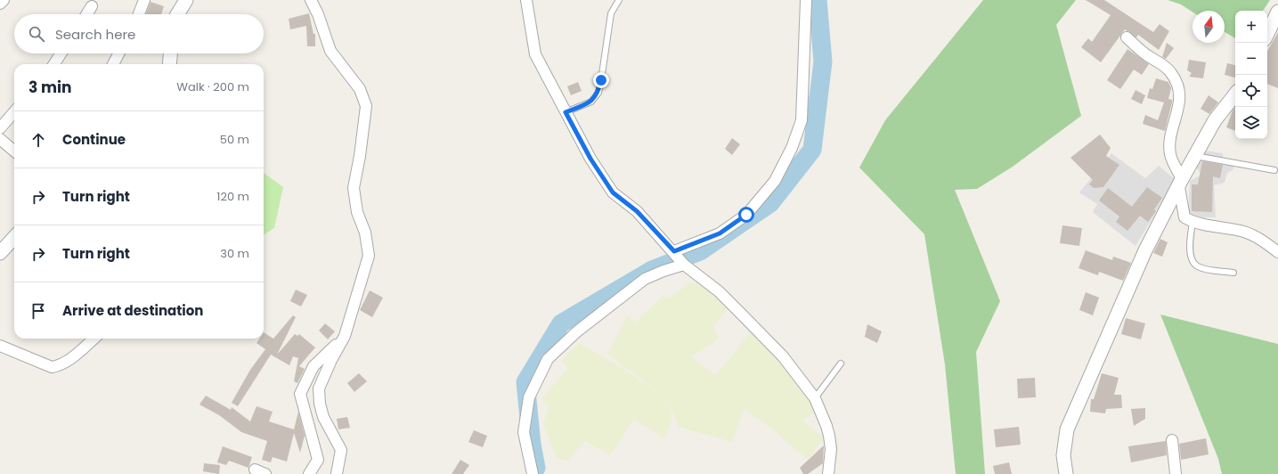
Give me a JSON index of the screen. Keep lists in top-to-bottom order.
{
  "north": "top",
  "page": {
    "map_buttons": ["+", "−"],
    "search": "Search here",
    "heading": ["3 min", "Walk · 200 m"],
    "list": [
      ["Continue", "50 m"],
      ["Turn right", "120 m"],
      ["Turn right", "30 m"],
      "Arrive at destination"
    ]
  }
}
